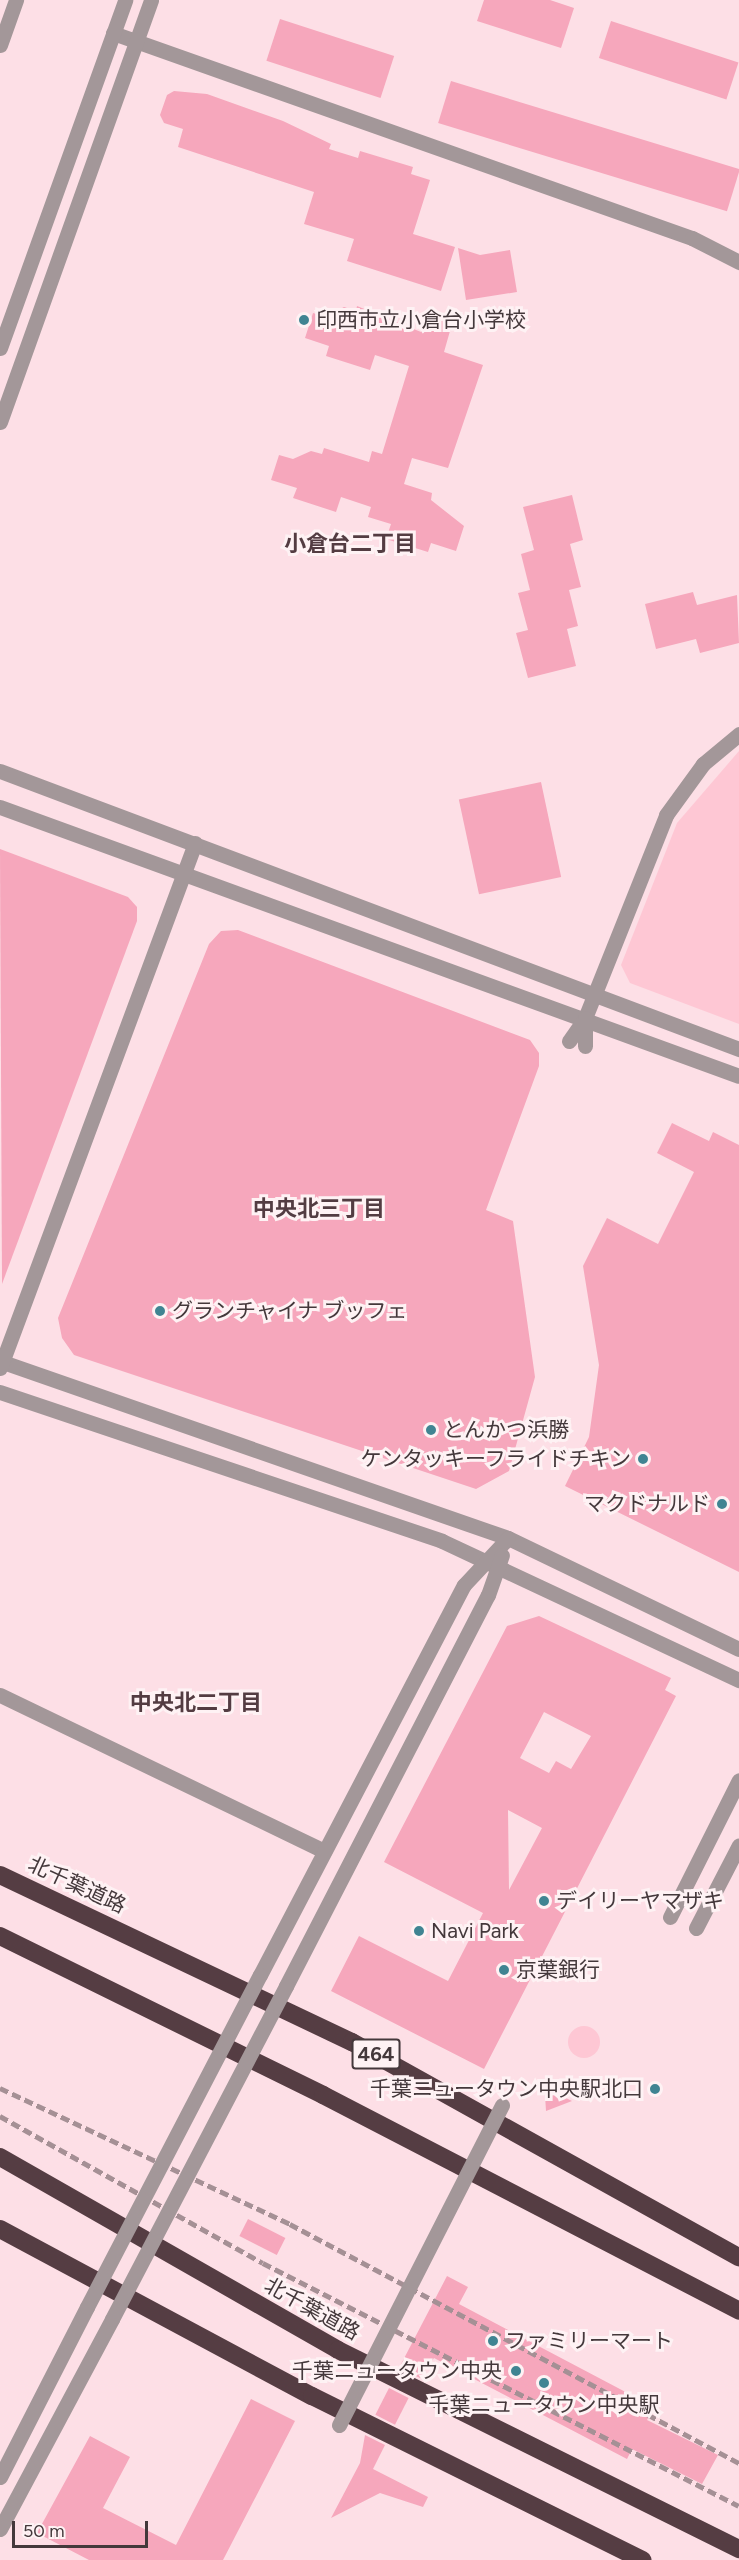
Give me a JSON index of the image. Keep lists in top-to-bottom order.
{
  "streets": {
    "highway": ["北千葉道路", "464"]
  },
  "districts": ["小倉台二丁目", "中央北三丁目", "中央北二丁目"],
  "places": [
    "印西市立小倉台小学校",
    "グランチャイナ ブッフェ",
    "とんかつ浜勝",
    "ケンタッキーフライドチキン",
    "マクドナルド",
    "デイリーヤマザキ",
    "Navi Park",
    "京葉銀行",
    "千葉ニュータウン中央駅北口",
    "ファミリーマート",
    "千葉ニュータウン中央",
    "千葉ニュータウン中央駅"
  ],
  "scale_bar": "50 m"
}
